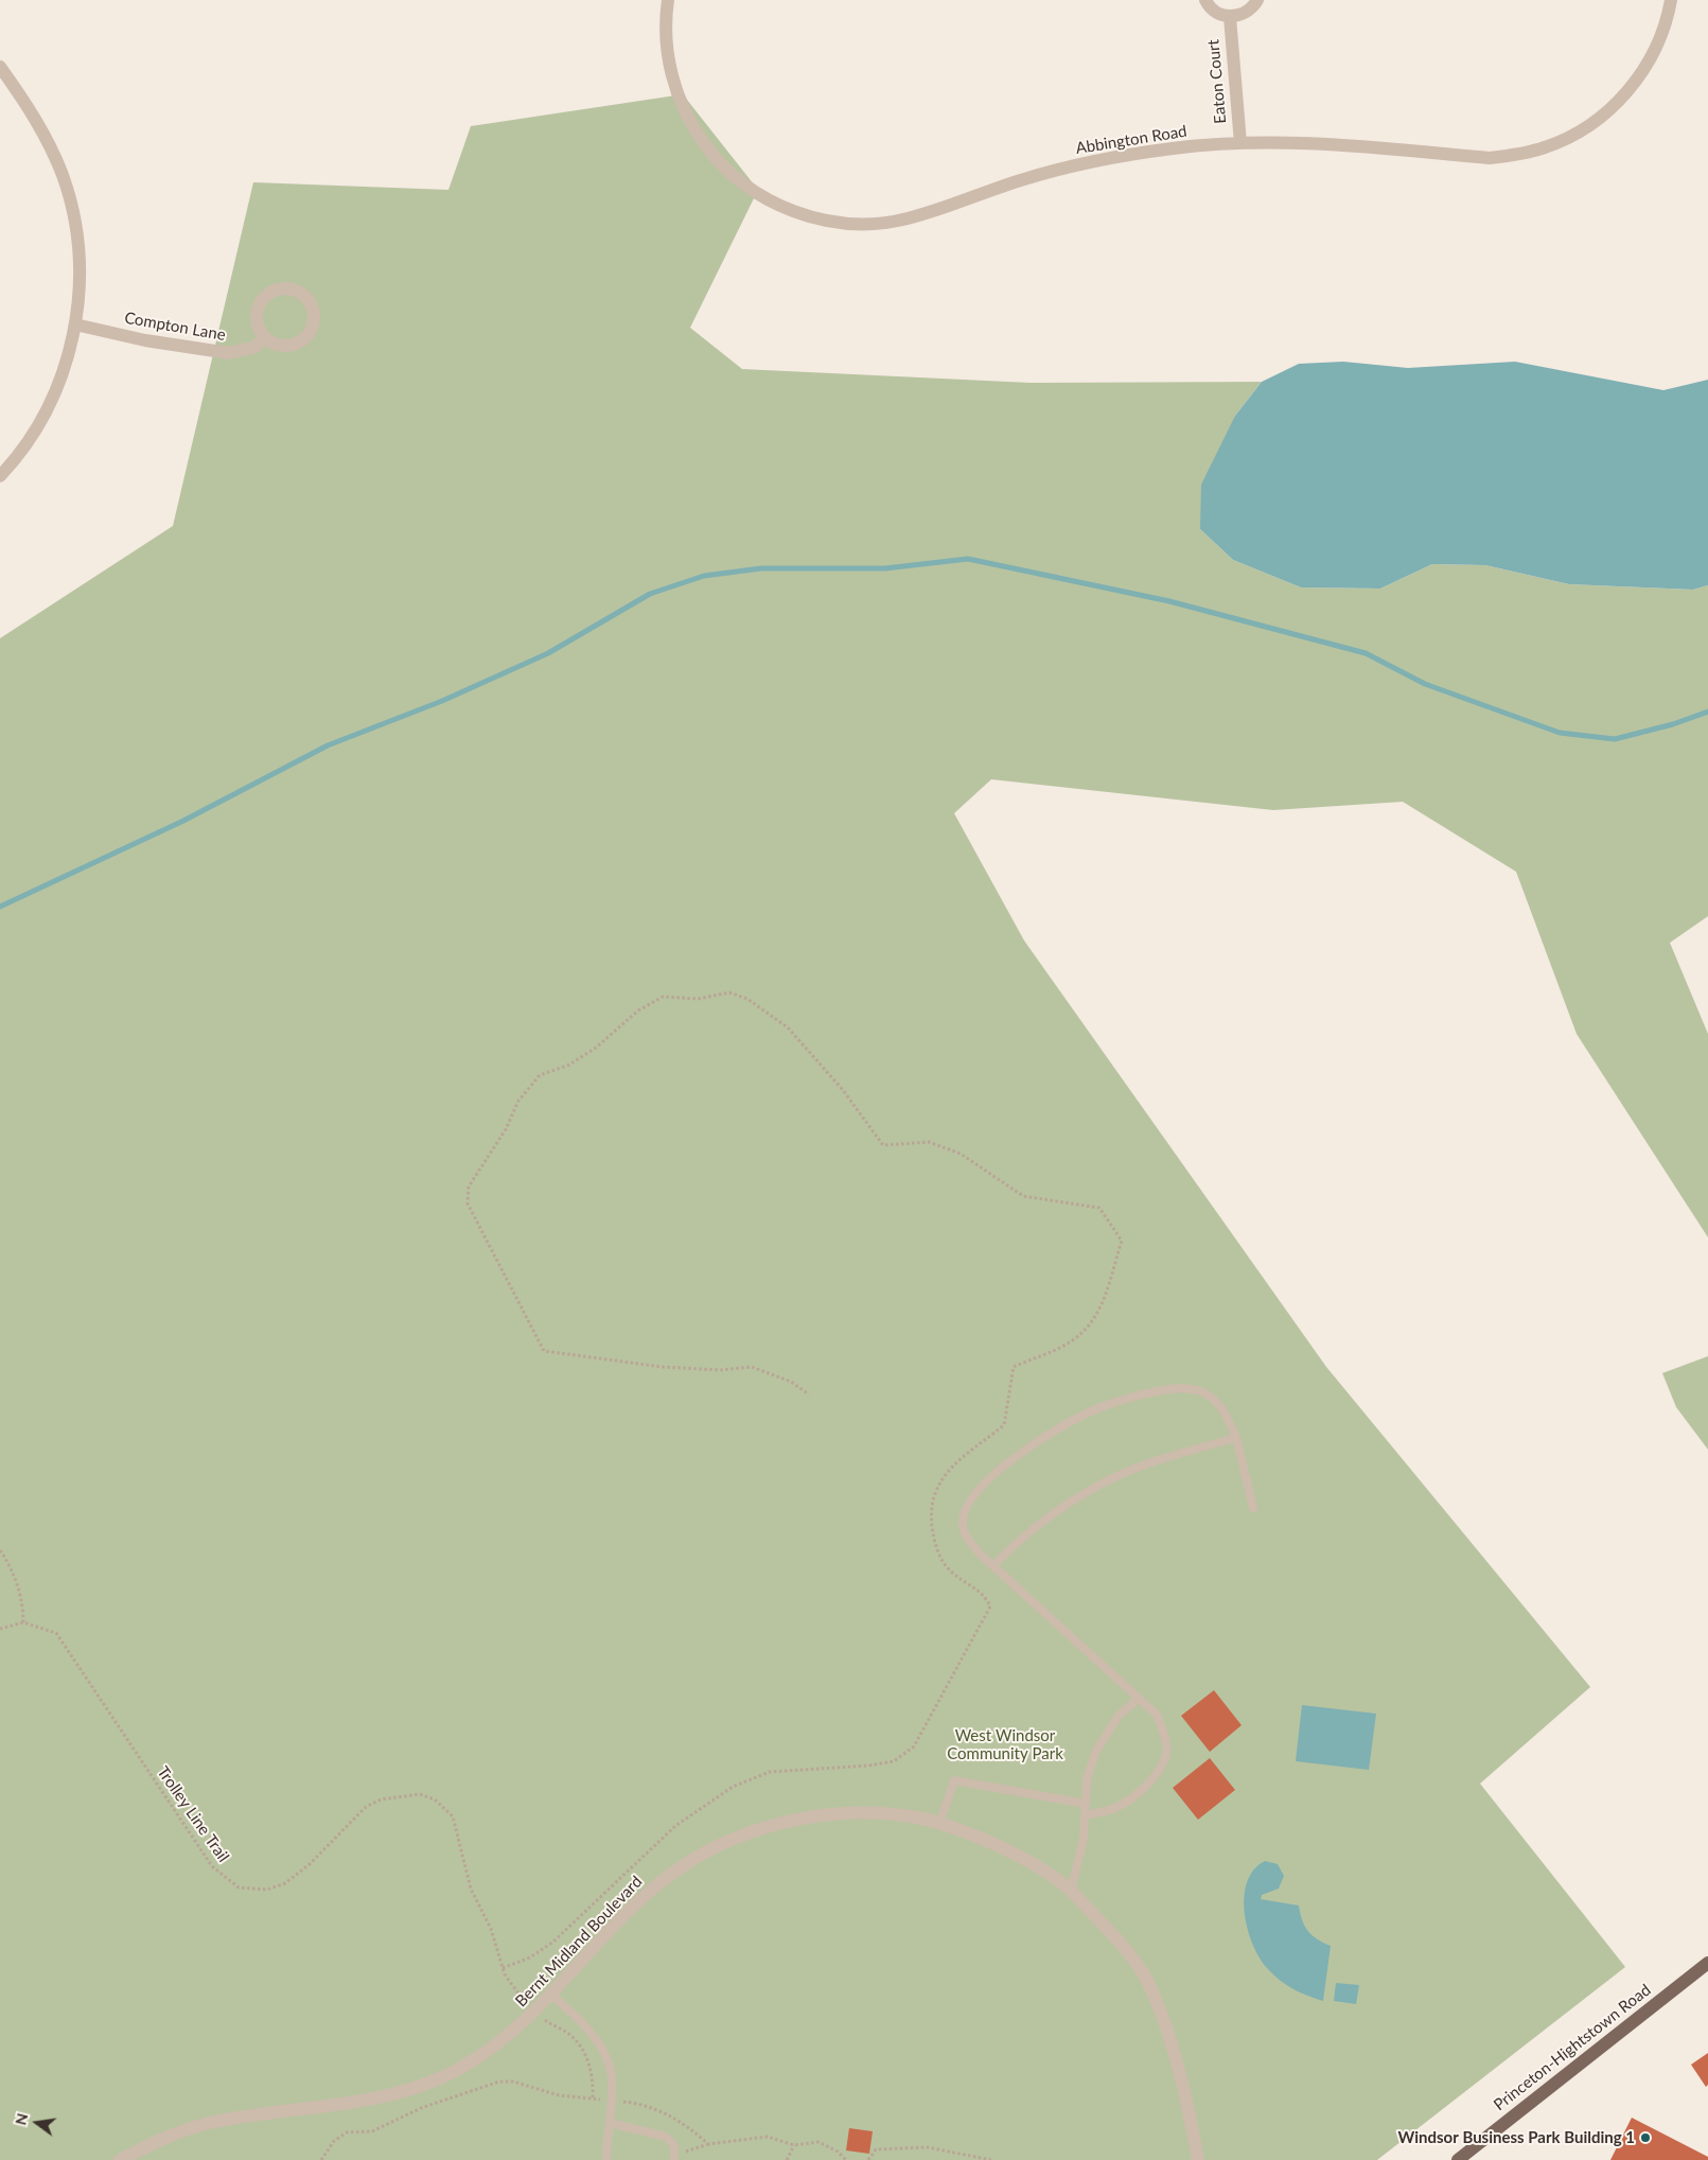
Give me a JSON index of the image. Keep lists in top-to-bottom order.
{
  "streets": {
    "main road": ["Princeton-Hightstown Road"],
    "street": [
      "Eaton Court",
      "Abbington Road",
      "Compton Lane",
      "Bernt Midland Boulevard"
    ],
    "path": ["Trolley Line Trail"]
  },
  "crossings": [
    ["Eaton Court", "Abbington Road"],
    ["Trolley Line Trail", "Bernt Midland Boulevard"]
  ],
  "parks": ["West Windsor Community Park"],
  "places": ["Windsor Business Park Building 1"],
  "north": "left"
}
